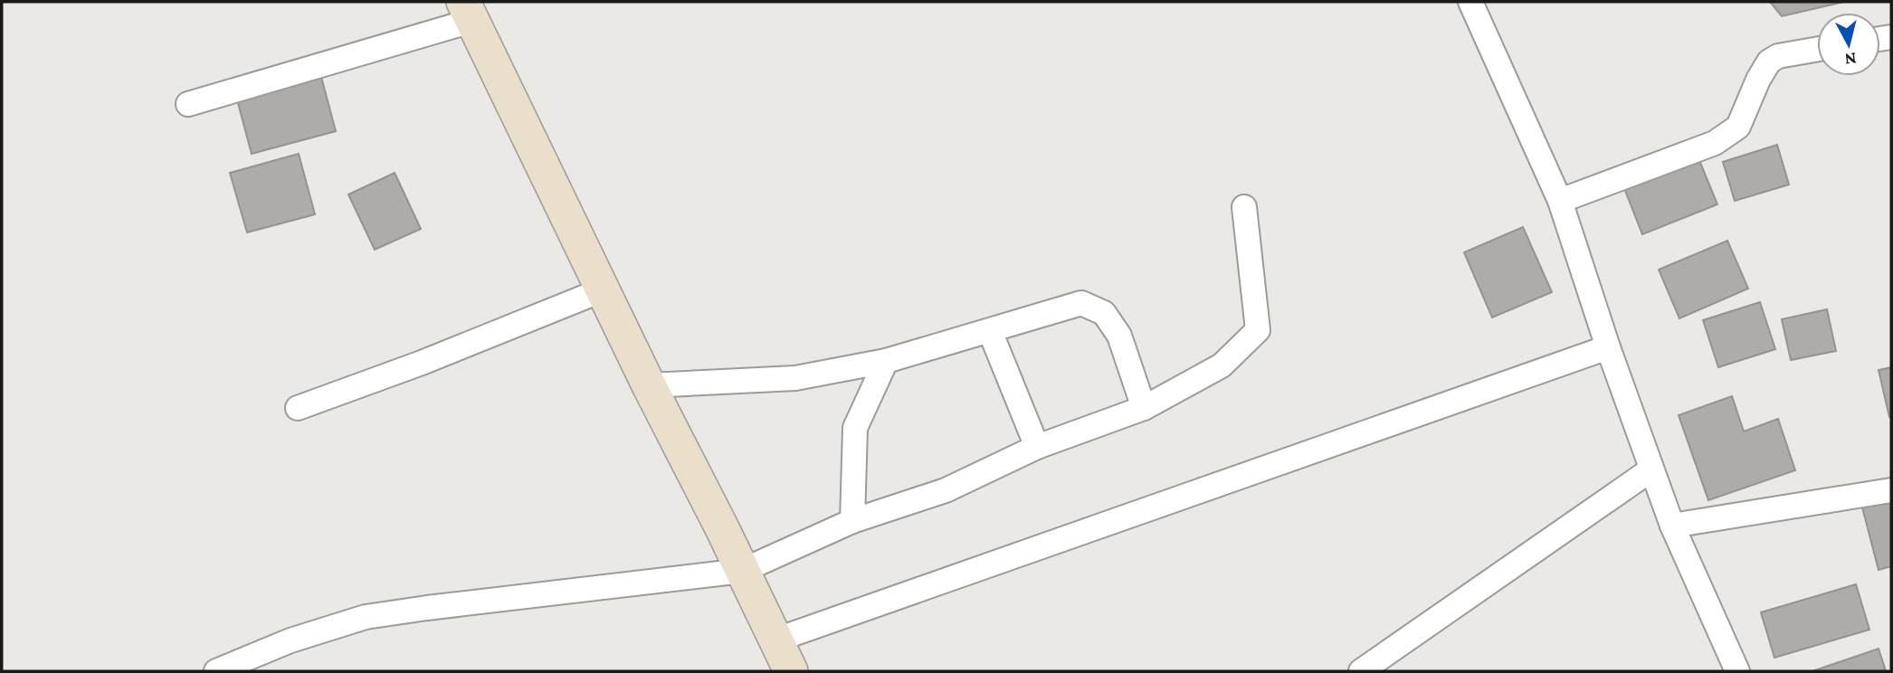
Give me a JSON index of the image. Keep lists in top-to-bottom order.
{
  "north": "bottom"
}
